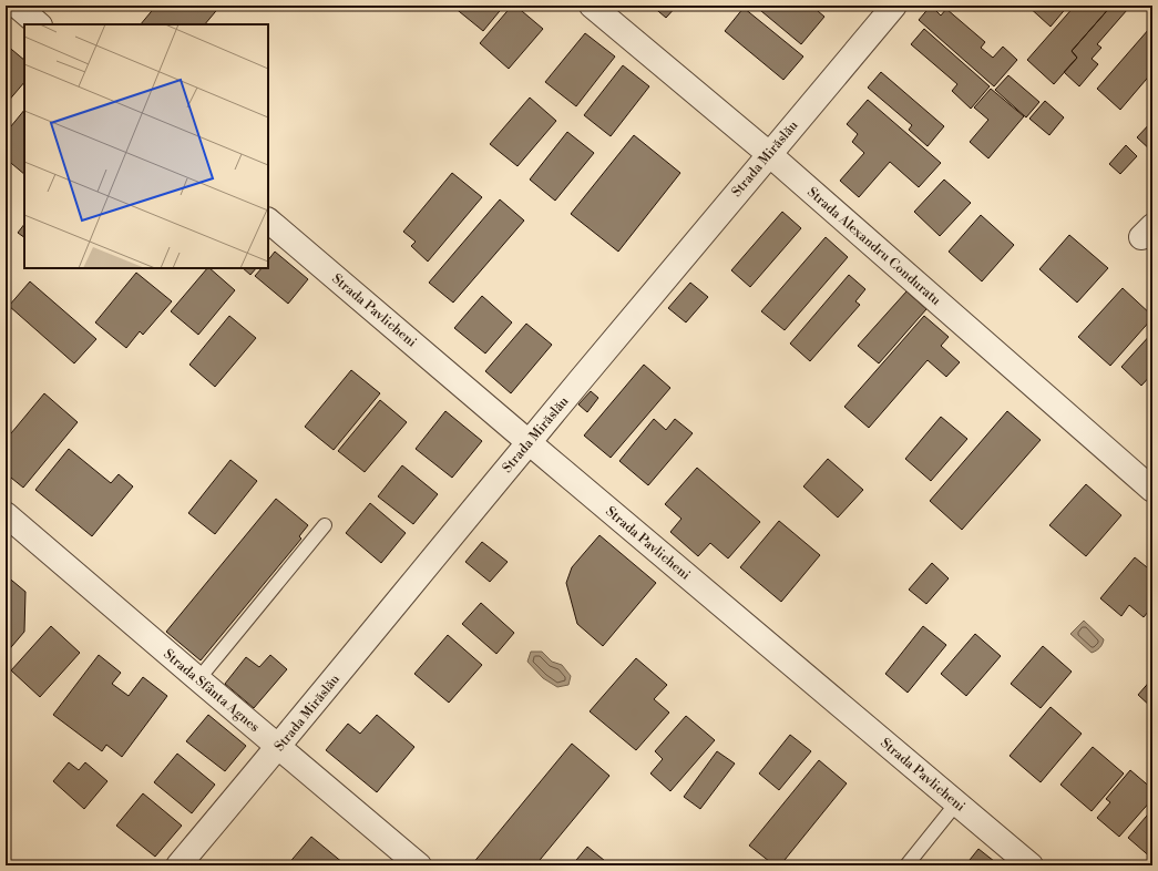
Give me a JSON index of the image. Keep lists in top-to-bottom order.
{
  "streets": {
    "street": [
      "Strada Mirăslău",
      "Strada Alexandru Conduratu",
      "Strada Pavlicheni",
      "Strada Sfânta Agnes"
    ]
  },
  "crossings": [
    ["Strada Mirăslău", "Strada Alexandru Conduratu"],
    ["Strada Mirăslău", "Strada Pavlicheni"],
    ["Strada Mirăslău", "Strada Sfânta Agnes"]
  ]
}
